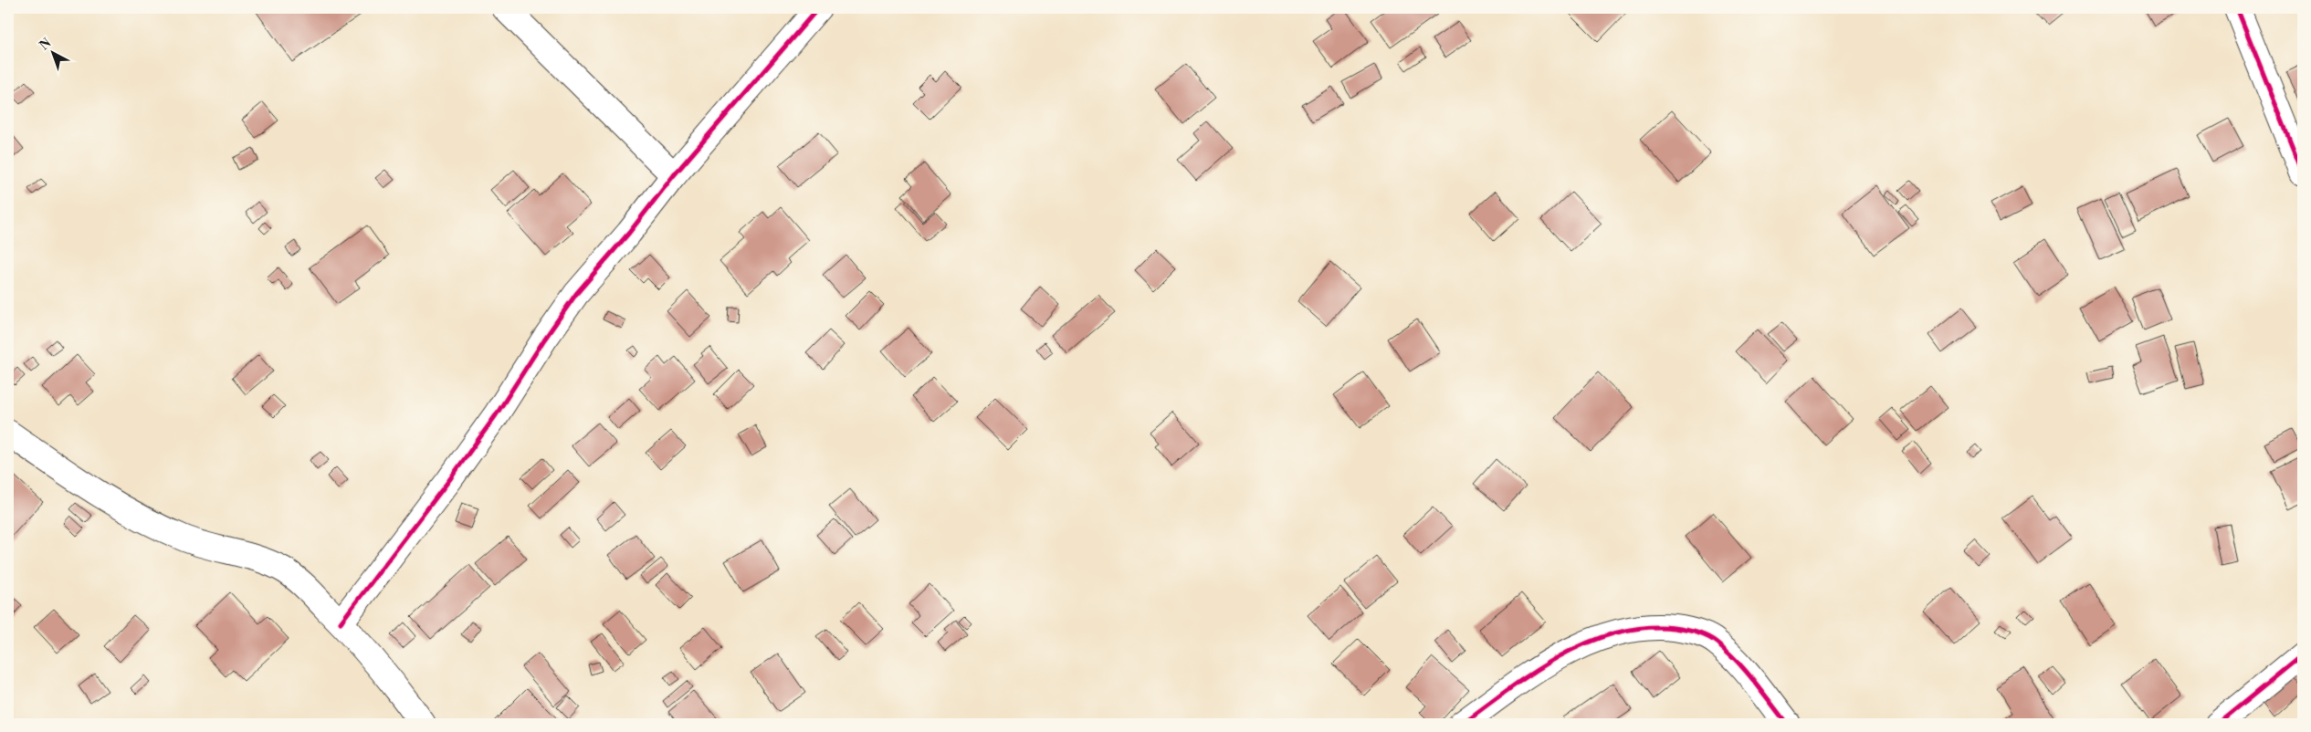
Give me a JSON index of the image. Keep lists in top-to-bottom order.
{
  "north": "top left"
}
